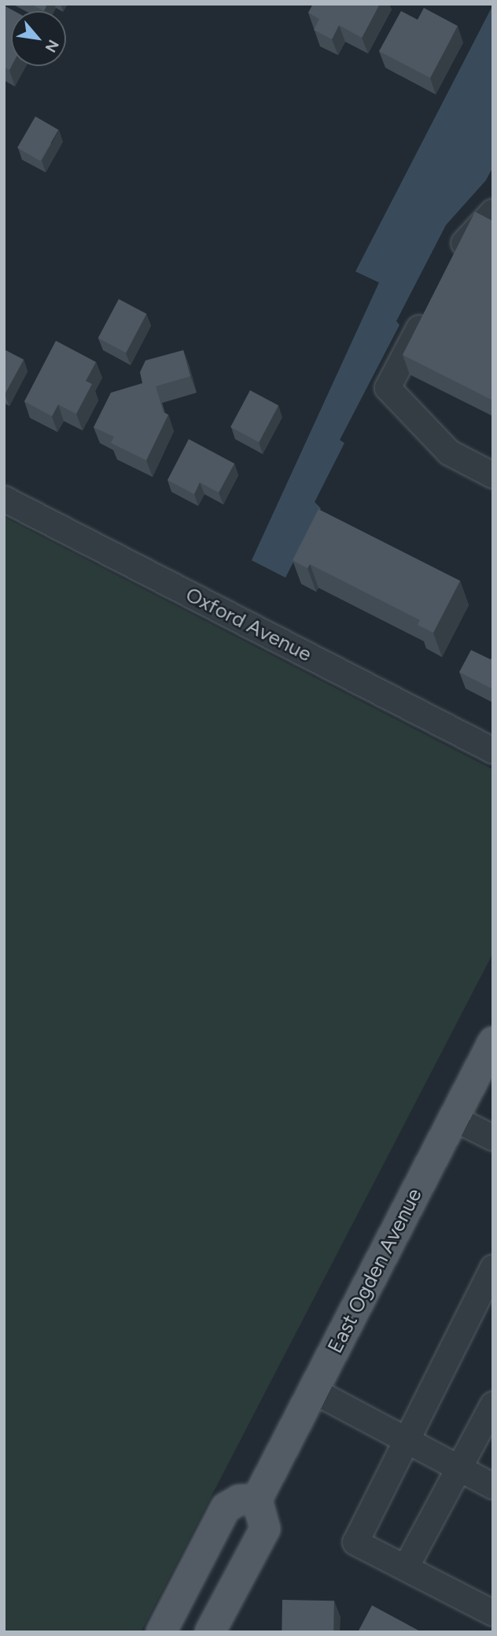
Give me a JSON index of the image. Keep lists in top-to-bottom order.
{
  "streets": {
    "main road": ["East Ogden Avenue"],
    "street": ["Oxford Avenue"]
  },
  "north": "bottom right"
}
